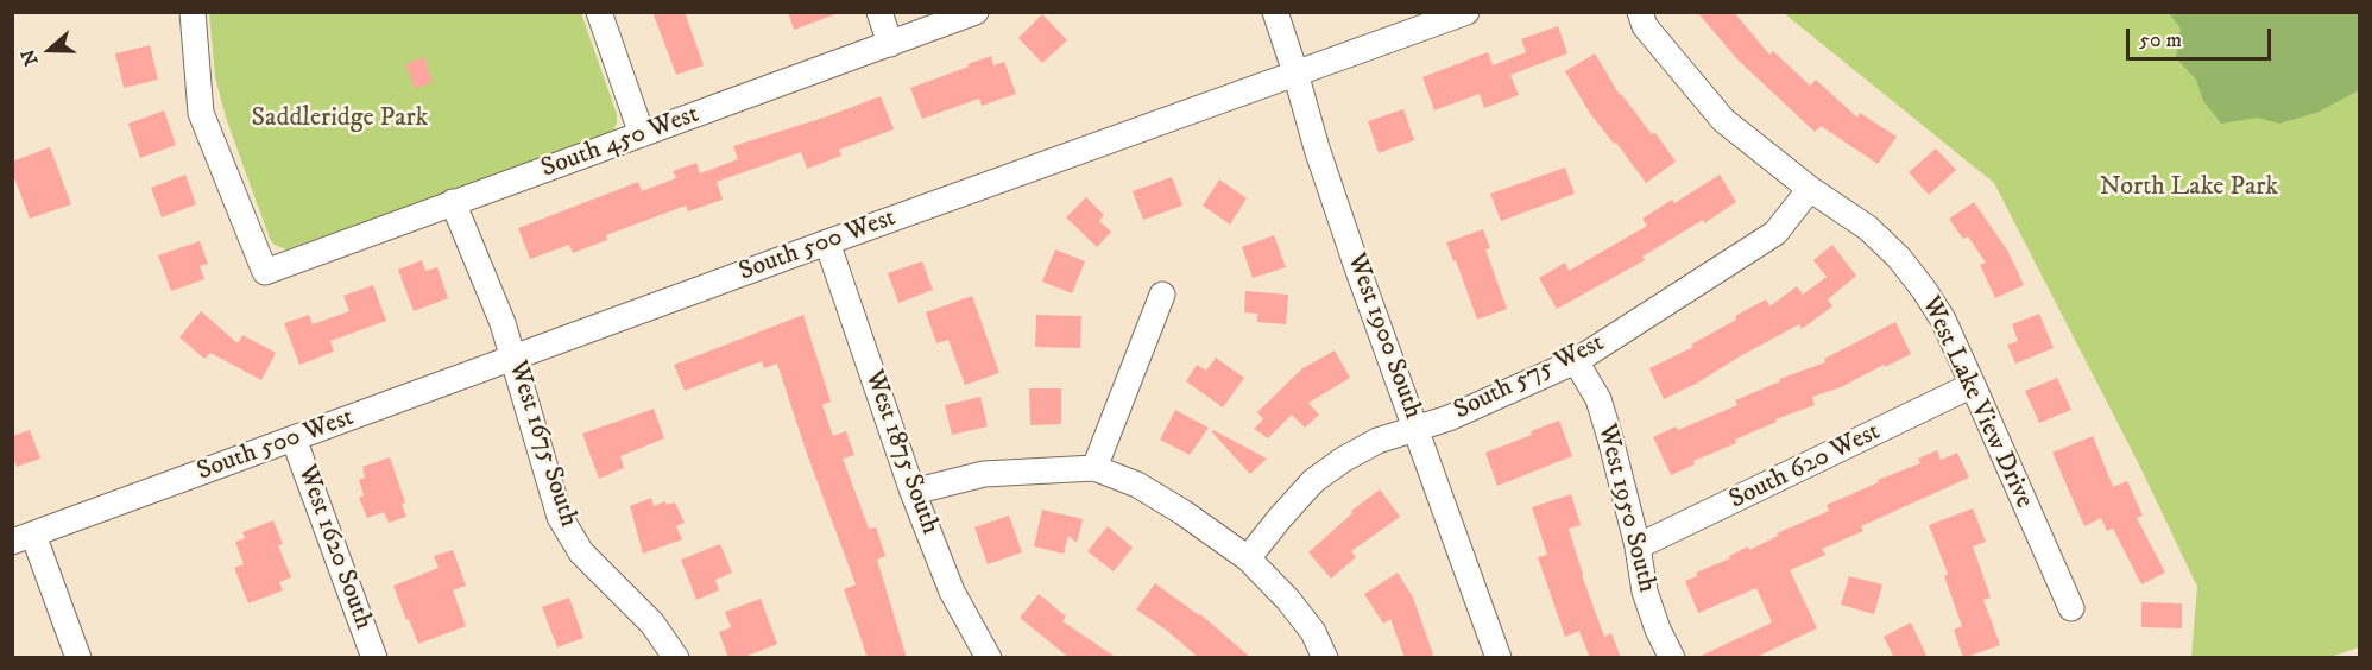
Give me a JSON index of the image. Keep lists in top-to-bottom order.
{
  "streets": {
    "street": [
      "South 450 West",
      "South 500 West",
      "West 1900 South",
      "South 575 West",
      "West Lake View Drive",
      "West 1675 South",
      "West 1875 South",
      "South 620 West",
      "West 1950 South",
      "West 1620 South"
    ]
  },
  "crossings": [
    ["South 450 West", "West 1675 South"],
    ["South 500 West", "West 1900 South"],
    ["South 500 West", "West 1675 South"],
    ["South 500 West", "West 1875 South"],
    ["South 500 West", "West 1620 South"],
    ["West 1900 South", "South 575 West"],
    ["South 575 West", "West Lake View Drive"],
    ["South 575 West", "West 1950 South"],
    ["West Lake View Drive", "South 620 West"],
    ["South 620 West", "West 1950 South"]
  ],
  "parks": ["Saddleridge Park", "North Lake Park"],
  "scale_bar": "50 m",
  "north": "left"
}
